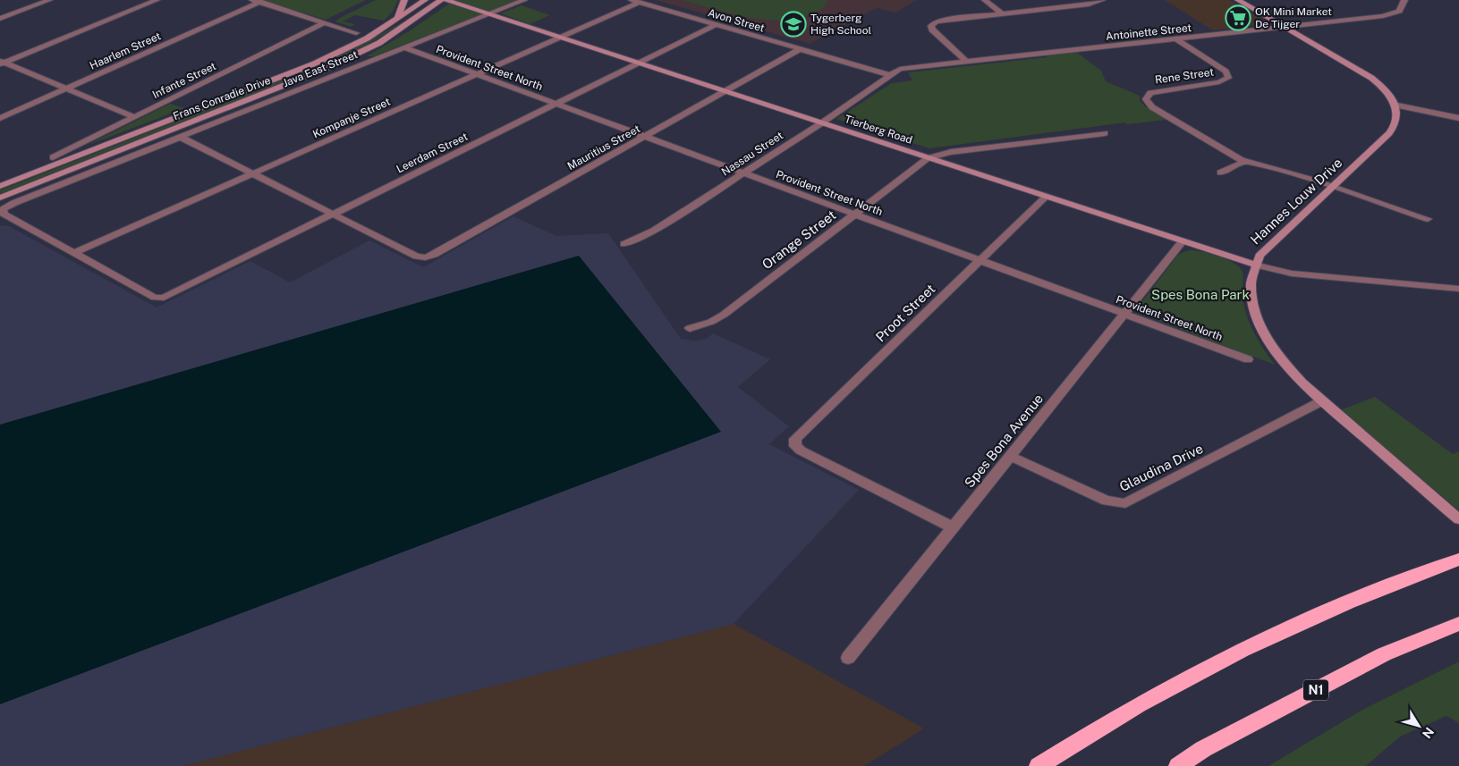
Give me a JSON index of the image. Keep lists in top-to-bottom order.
{
  "streets": {
    "highway": ["N1"],
    "street": [
      "Avon Street",
      "Antoinette Street",
      "Haarlem Street",
      "Provident Street North",
      "Java East Street",
      "Rene Street",
      "Infante Street",
      "Frans Conradie Drive",
      "Kompanje Street",
      "Tierberg Road",
      "Mauritius Street",
      "Leerdam Street",
      "Nassau Street",
      "Hannes Louw Drive",
      "Orange Street",
      "Proot Street",
      "Spes Bona Avenue",
      "Glaudina Drive"
    ]
  },
  "crossings": [
    ["Avon Street", "Antoinette Street"],
    ["Avon Street", "Kompanje Street"],
    ["Avon Street", "Mauritius Street"],
    ["Avon Street", "Leerdam Street"],
    ["Avon Street", "Nassau Street"],
    ["Antoinette Street", "Rene Street"],
    ["Antoinette Street", "Nassau Street"],
    ["Provident Street North", "Java East Street"],
    ["Provident Street North", "Kompanje Street"],
    ["Provident Street North", "Mauritius Street"],
    ["Provident Street North", "Leerdam Street"],
    ["Provident Street North", "Nassau Street"],
    ["Provident Street North", "Orange Street"],
    ["Provident Street North", "Proot Street"],
    ["Provident Street North", "Spes Bona Avenue"],
    ["Java East Street", "Kompanje Street"],
    ["Java East Street", "Tierberg Road"],
    ["Java East Street", "Leerdam Street"],
    ["Rene Street", "Hannes Louw Drive"],
    ["Kompanje Street", "Tierberg Road"],
    ["Kompanje Street", "Leerdam Street"],
    ["Tierberg Road", "Mauritius Street"],
    ["Tierberg Road", "Leerdam Street"],
    ["Tierberg Road", "Nassau Street"],
    ["Tierberg Road", "Hannes Louw Drive"],
    ["Tierberg Road", "Orange Street"],
    ["Tierberg Road", "Proot Street"],
    ["Tierberg Road", "Spes Bona Avenue"],
    ["Mauritius Street", "Leerdam Street"],
    ["Hannes Louw Drive", "Glaudina Drive"],
    ["Proot Street", "Spes Bona Avenue"],
    ["Spes Bona Avenue", "Glaudina Drive"]
  ],
  "parks": ["Spes Bona Park"],
  "places": {
    "supermarket": ["OK Mini Market De Tijger"],
    "school or university": ["Tygerberg High School"]
  },
  "north": "bottom right"
}
